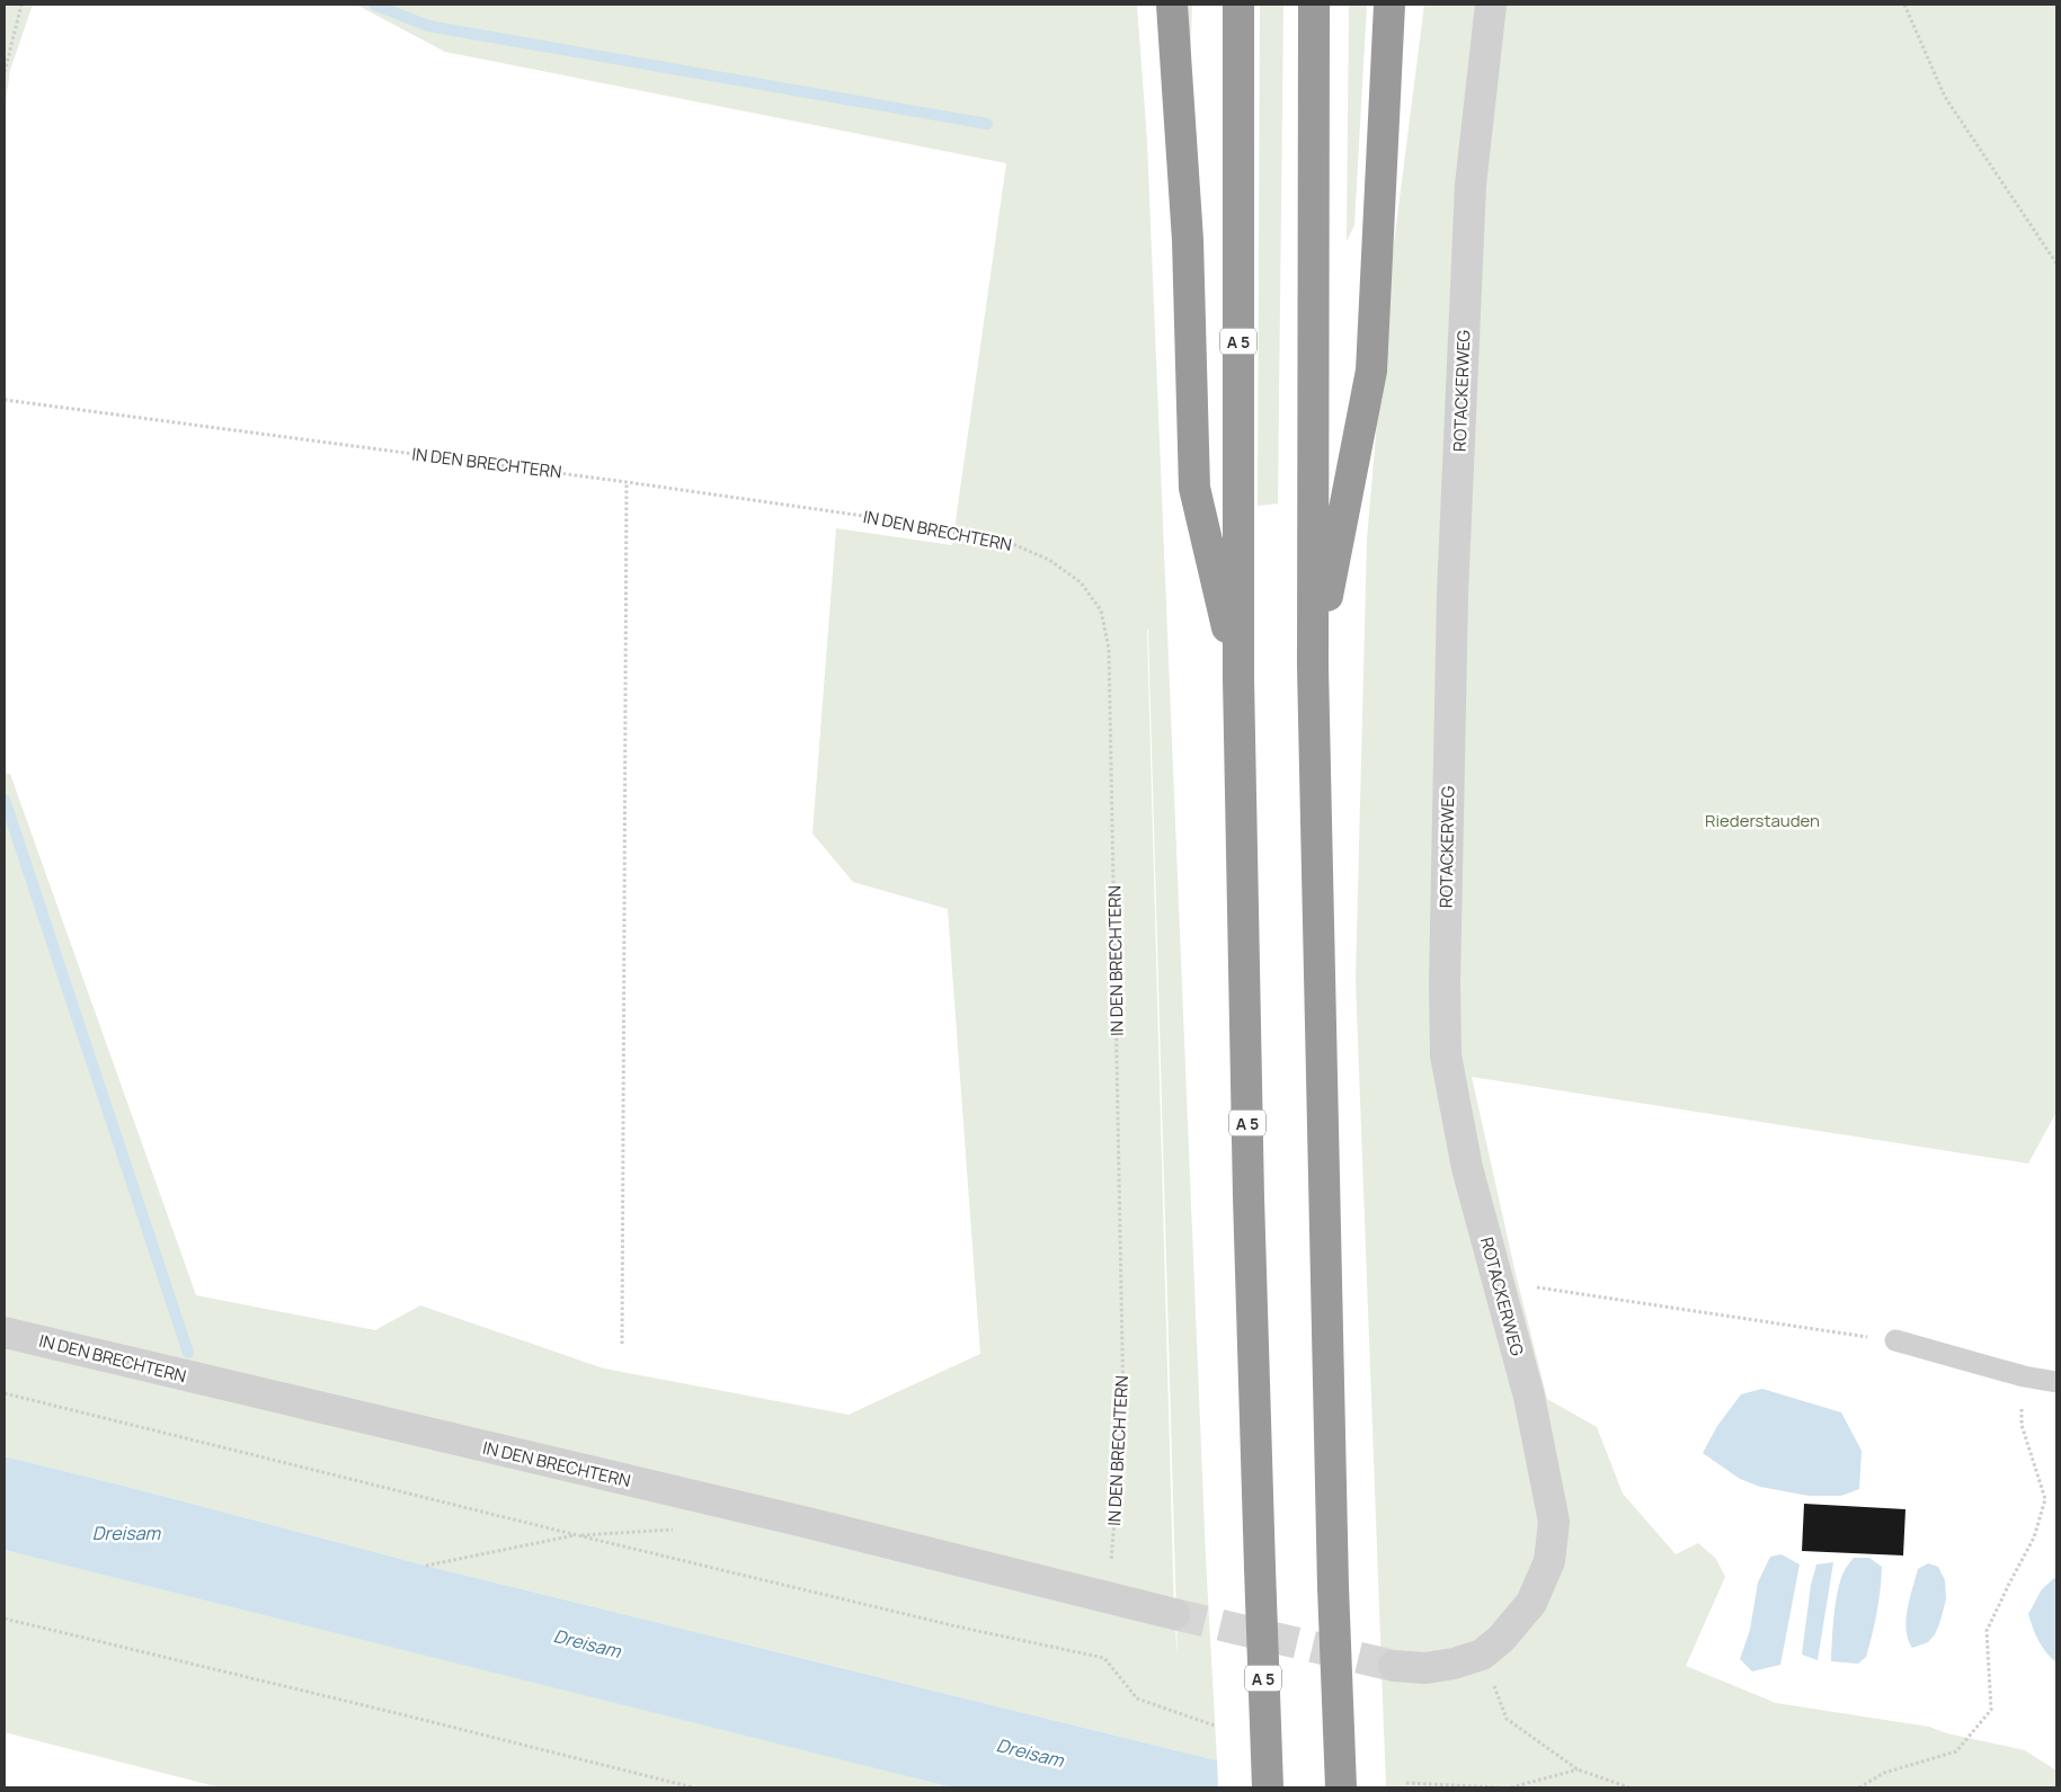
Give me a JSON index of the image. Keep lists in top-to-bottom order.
{
  "streets": {
    "highway": ["A 5"],
    "street": ["ROTACKERWEG", "IN DEN BRECHTERN"]
  },
  "water": ["Dreisam"],
  "parks": ["Riederstauden"]
}
